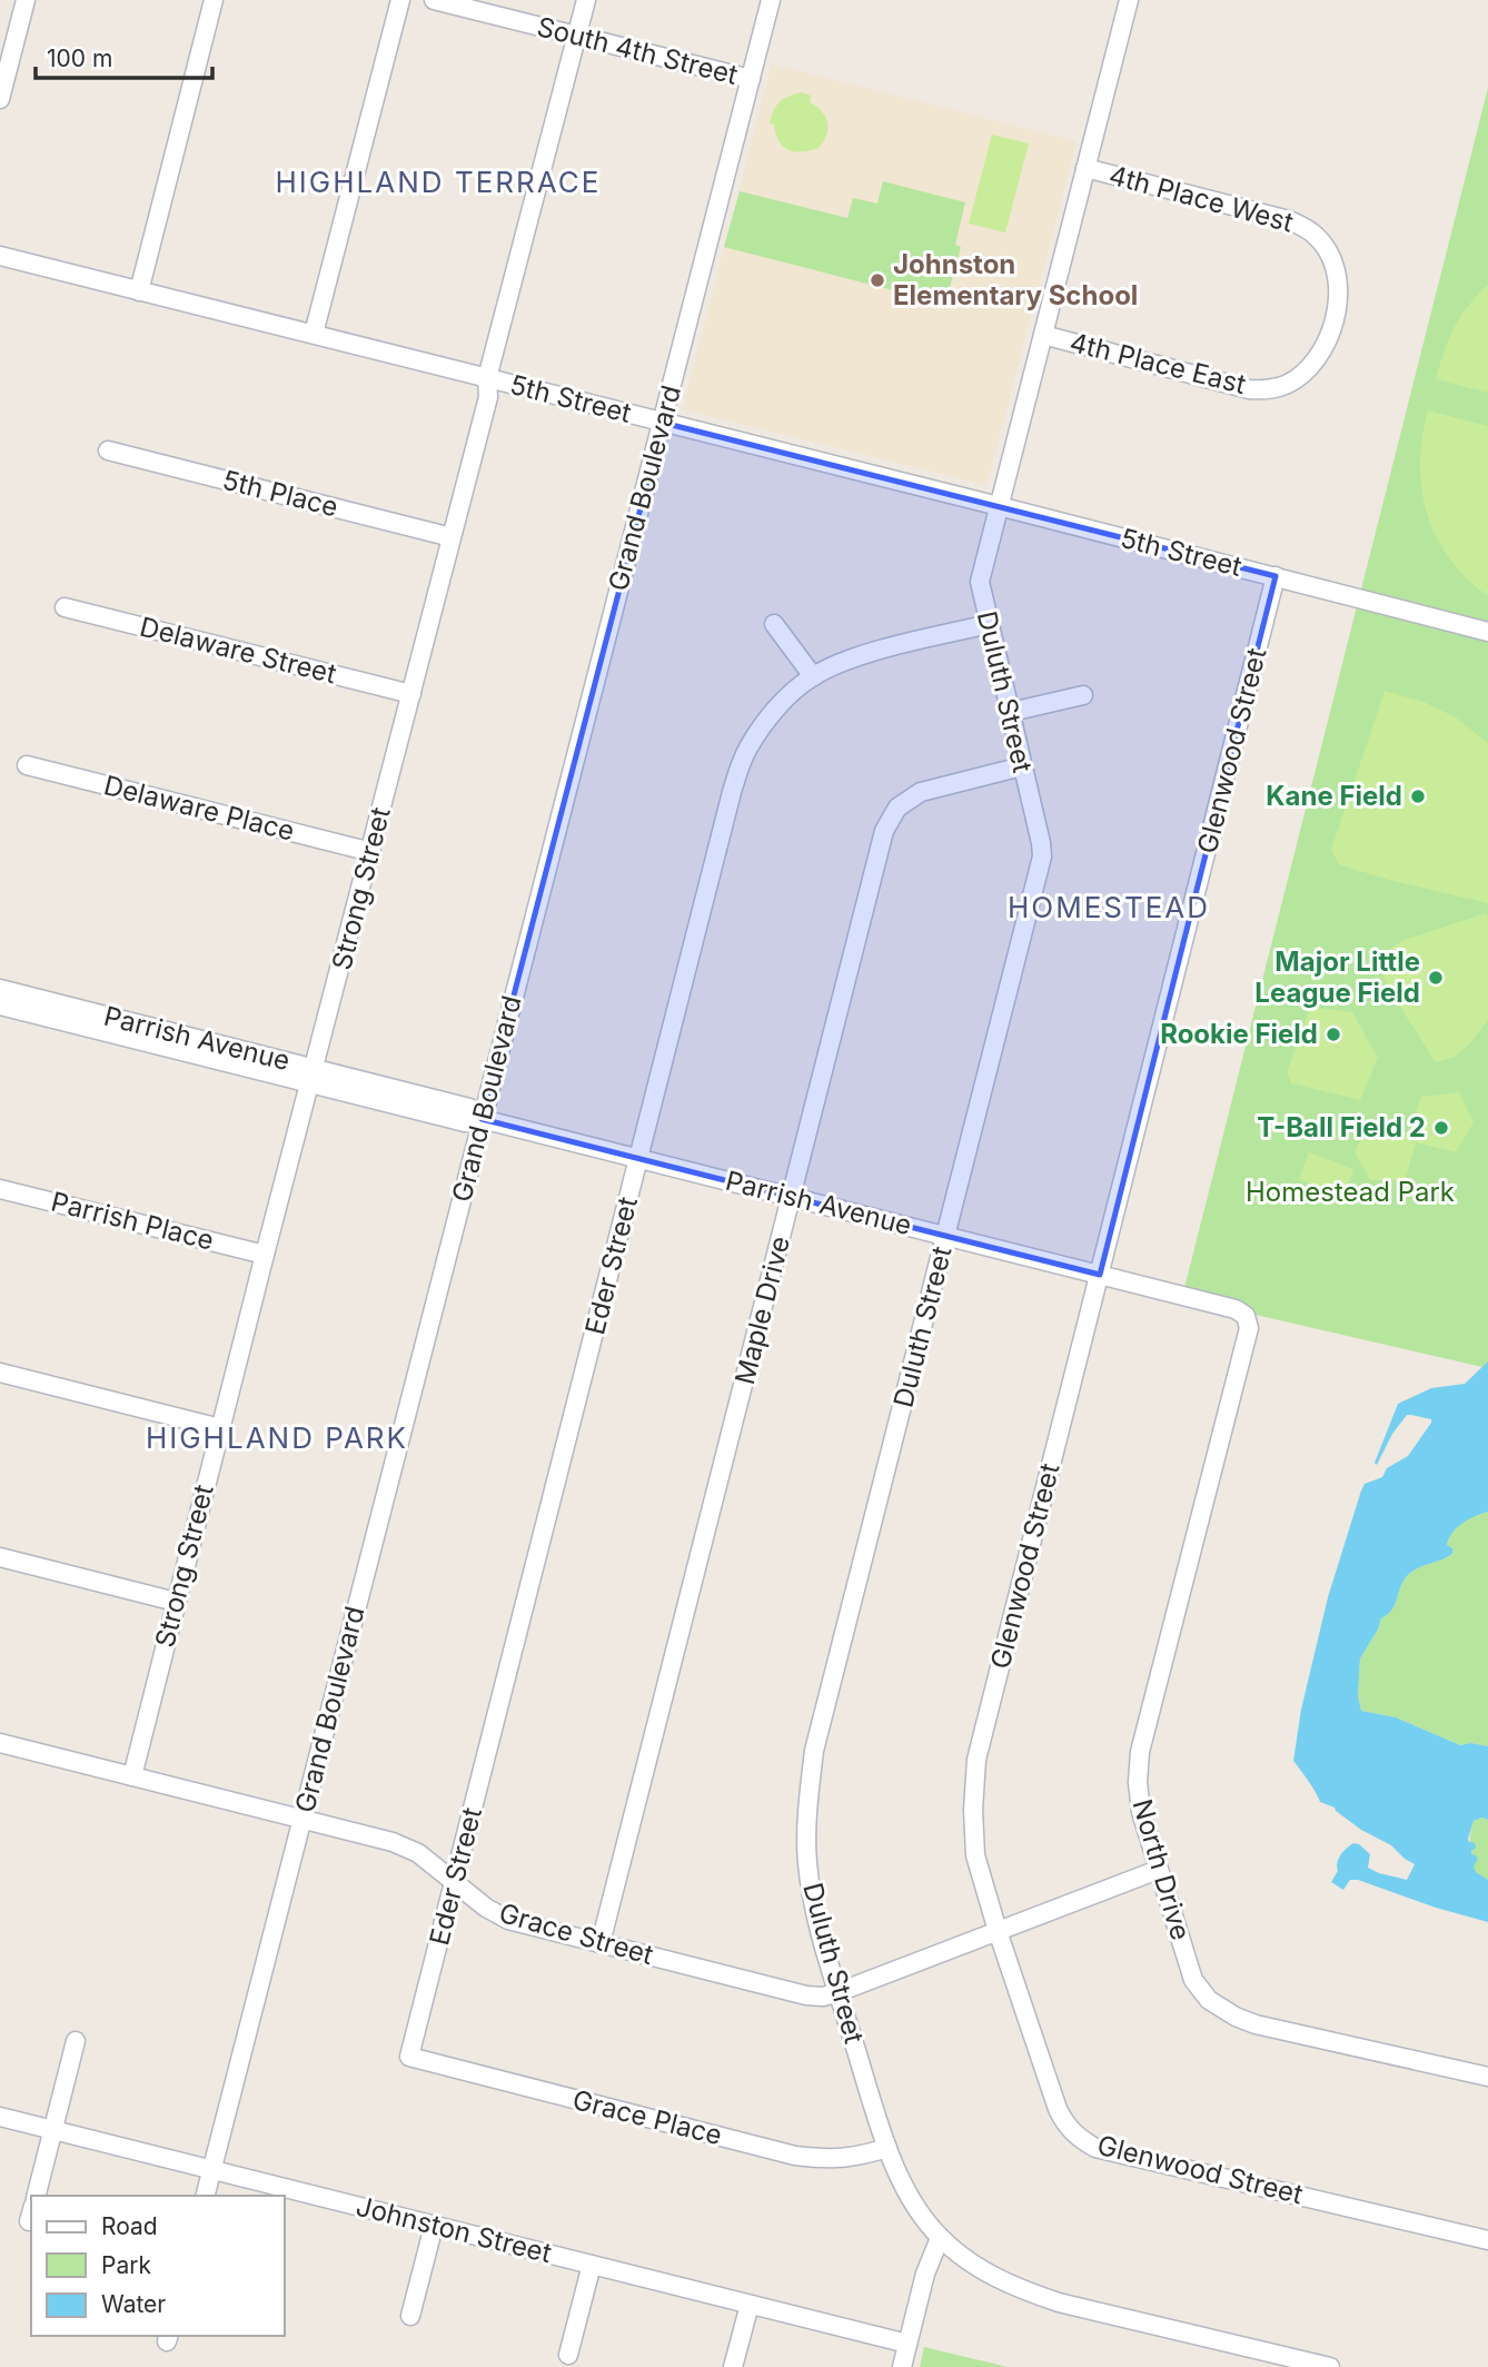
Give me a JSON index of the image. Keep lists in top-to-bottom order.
{
  "streets": {
    "street": [
      "South 4th Street",
      "4th Place West",
      "4th Place East",
      "5th Street",
      "Grand Boulevard",
      "5th Place",
      "Delaware Street",
      "Duluth Street",
      "Glenwood Street",
      "Delaware Place",
      "Strong Street",
      "Parrish Avenue",
      "Parrish Place",
      "Eder Street",
      "Maple Drive",
      "North Drive",
      "Grace Street",
      "Grace Place",
      "Johnston Street"
    ]
  },
  "crossings": [
    ["South 4th Street", "Grand Boulevard"],
    ["South 4th Street", "Strong Street"],
    ["4th Place West", "4th Place East"],
    ["4th Place West", "Duluth Street"],
    ["4th Place East", "Duluth Street"],
    ["5th Street", "Grand Boulevard"],
    ["5th Street", "Duluth Street"],
    ["5th Street", "Glenwood Street"],
    ["5th Street", "Strong Street"],
    ["Grand Boulevard", "Parrish Avenue"],
    ["Grand Boulevard", "Grace Street"],
    ["Grand Boulevard", "Johnston Street"],
    ["5th Place", "Strong Street"],
    ["Delaware Street", "Strong Street"],
    ["Duluth Street", "Parrish Avenue"],
    ["Duluth Street", "Eder Street"],
    ["Duluth Street", "Maple Drive"],
    ["Duluth Street", "Grace Street"],
    ["Duluth Street", "Grace Place"],
    ["Glenwood Street", "Parrish Avenue"],
    ["Glenwood Street", "Grace Street"],
    ["Delaware Place", "Strong Street"],
    ["Strong Street", "Parrish Avenue"],
    ["Strong Street", "Parrish Place"],
    ["Strong Street", "Grace Street"],
    ["Parrish Avenue", "Eder Street"],
    ["Parrish Avenue", "Maple Drive"],
    ["Parrish Avenue", "North Drive"],
    ["Eder Street", "Grace Street"],
    ["Eder Street", "Grace Place"],
    ["Maple Drive", "Grace Street"],
    ["North Drive", "Grace Street"]
  ],
  "districts": ["HIGHLAND TERRACE", "HOMESTEAD", "HIGHLAND PARK"],
  "parks": ["Homestead Park"],
  "places": [
    "Johnston Elementary School",
    "Kane Field",
    "Major Little League Field",
    "Rookie Field",
    "T-Ball Field 2"
  ],
  "legend": ["Road", "Park", "Water"],
  "scale_bar": "100 m"
}
